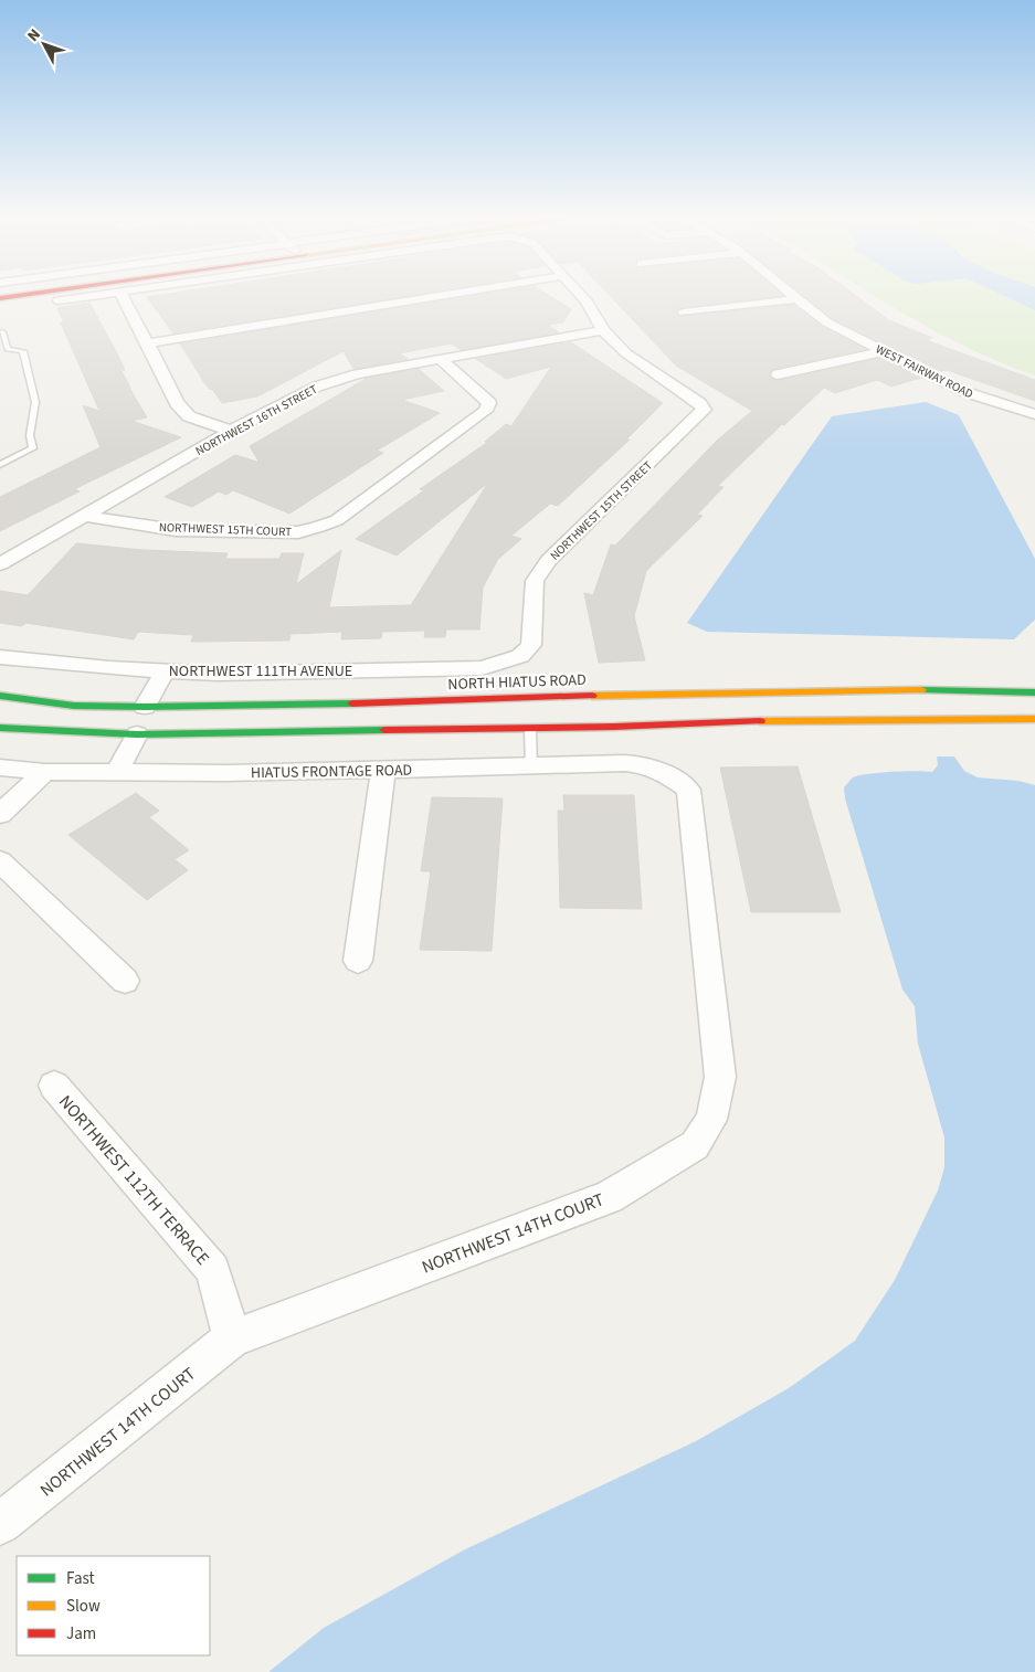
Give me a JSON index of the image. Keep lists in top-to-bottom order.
{
  "streets": {
    "street": [
      "WEST FAIRWAY ROAD",
      "NORTHWEST 16TH STREET",
      "NORTHWEST 15TH STREET",
      "NORTHWEST 15TH COURT",
      "NORTHWEST 111TH AVENUE",
      "NORTH HIATUS ROAD",
      "HIATUS FRONTAGE ROAD",
      "NORTHWEST 112TH TERRACE",
      "NORTHWEST 14TH COURT"
    ]
  },
  "crossings": [
    ["NORTHWEST 16TH STREET", "NORTHWEST 15TH STREET"],
    ["NORTHWEST 16TH STREET", "NORTHWEST 15TH COURT"],
    ["NORTHWEST 15TH STREET", "NORTHWEST 111TH AVENUE"],
    ["HIATUS FRONTAGE ROAD", "NORTHWEST 14TH COURT"],
    ["NORTHWEST 112TH TERRACE", "NORTHWEST 14TH COURT"]
  ],
  "legend": ["Fast", "Slow", "Jam"],
  "north": "top left"
}
